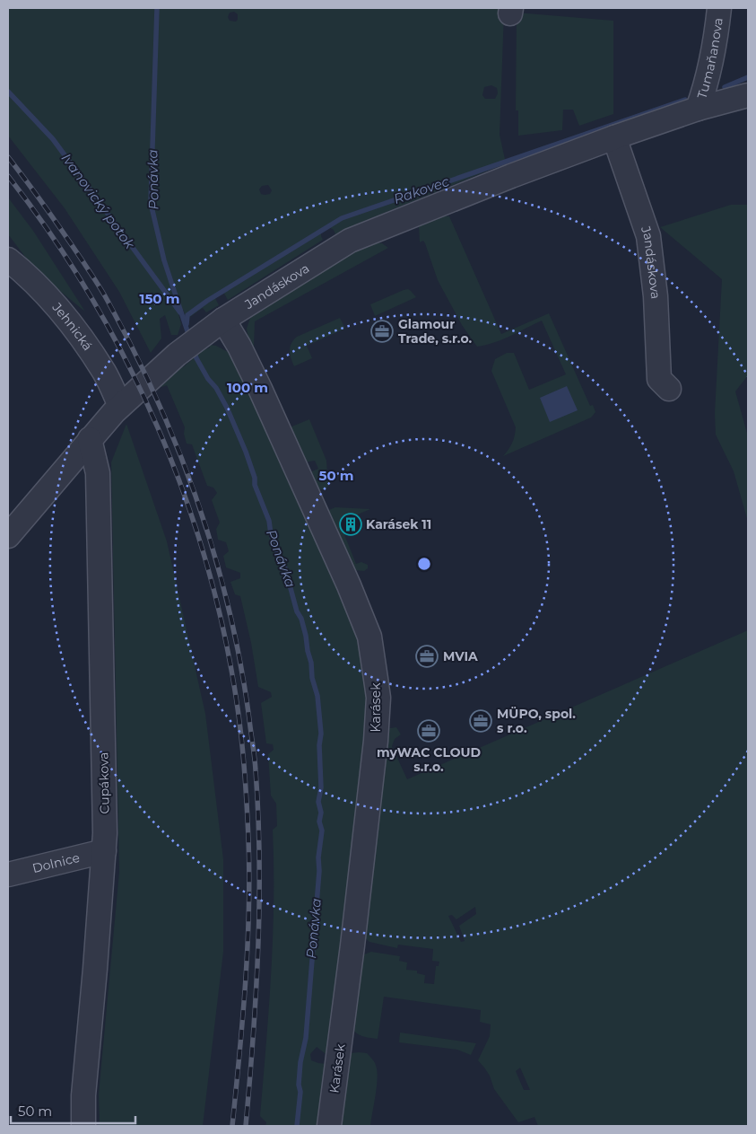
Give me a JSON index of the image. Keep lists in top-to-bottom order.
{
  "streets": {
    "street": [
      "Tumaňanova",
      "Jandáskova",
      "Jehnická",
      "Karásek",
      "Cupákova",
      "Dolnice"
    ]
  },
  "crossings": [
    ["Tumaňanova", "Jandáskova"],
    ["Jandáskova", "Jehnická"],
    ["Jandáskova", "Karásek"],
    ["Jandáskova", "Cupákova"],
    ["Cupákova", "Dolnice"]
  ],
  "water": ["Ponávka", "Rakovec", "Ivanovický potok"],
  "places": {
    "office": [
      "Glamour Trade, s.r.o.",
      "MVIA",
      "MÜPO, spol. s r.o.",
      "myWAC CLOUD s.r.o."
    ],
    "building": ["Karásek 11"]
  },
  "scale_bar": "50 m",
  "rings": ["150 m", "100 m", "50 m"]
}
